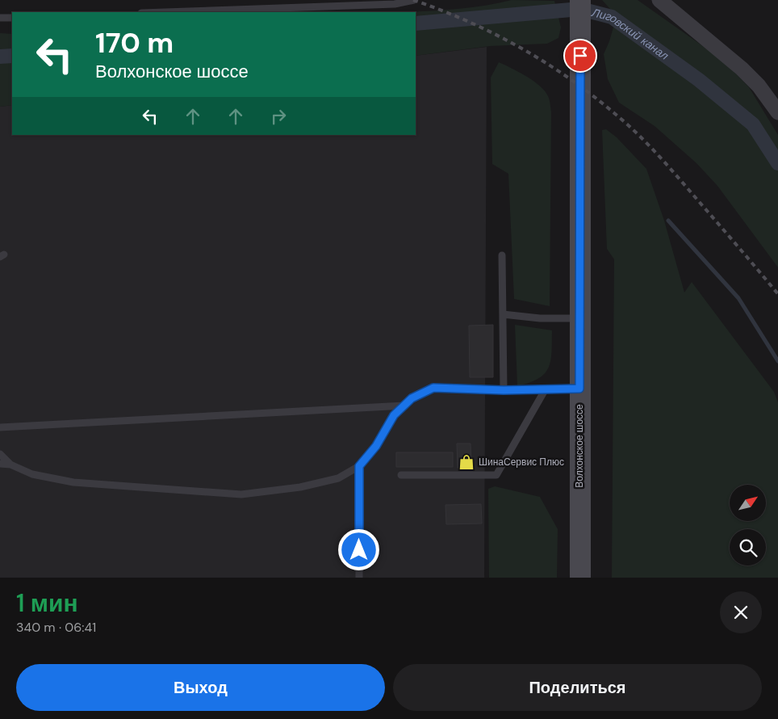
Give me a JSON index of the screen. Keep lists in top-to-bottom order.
{
  "streets": {
    "main road": ["Волхонское шоссе"]
  },
  "water": ["Лиговский канал"],
  "places": {
    "shop": ["ШинаСервис Плюс"]
  },
  "north": "top right",
  "page": {
    "turn": ["170 m", "Волхонское шоссе"],
    "heading": ["1 мин", "340 m · 06:41"],
    "buttons": ["Выход", "Поделиться"]
  }
}
